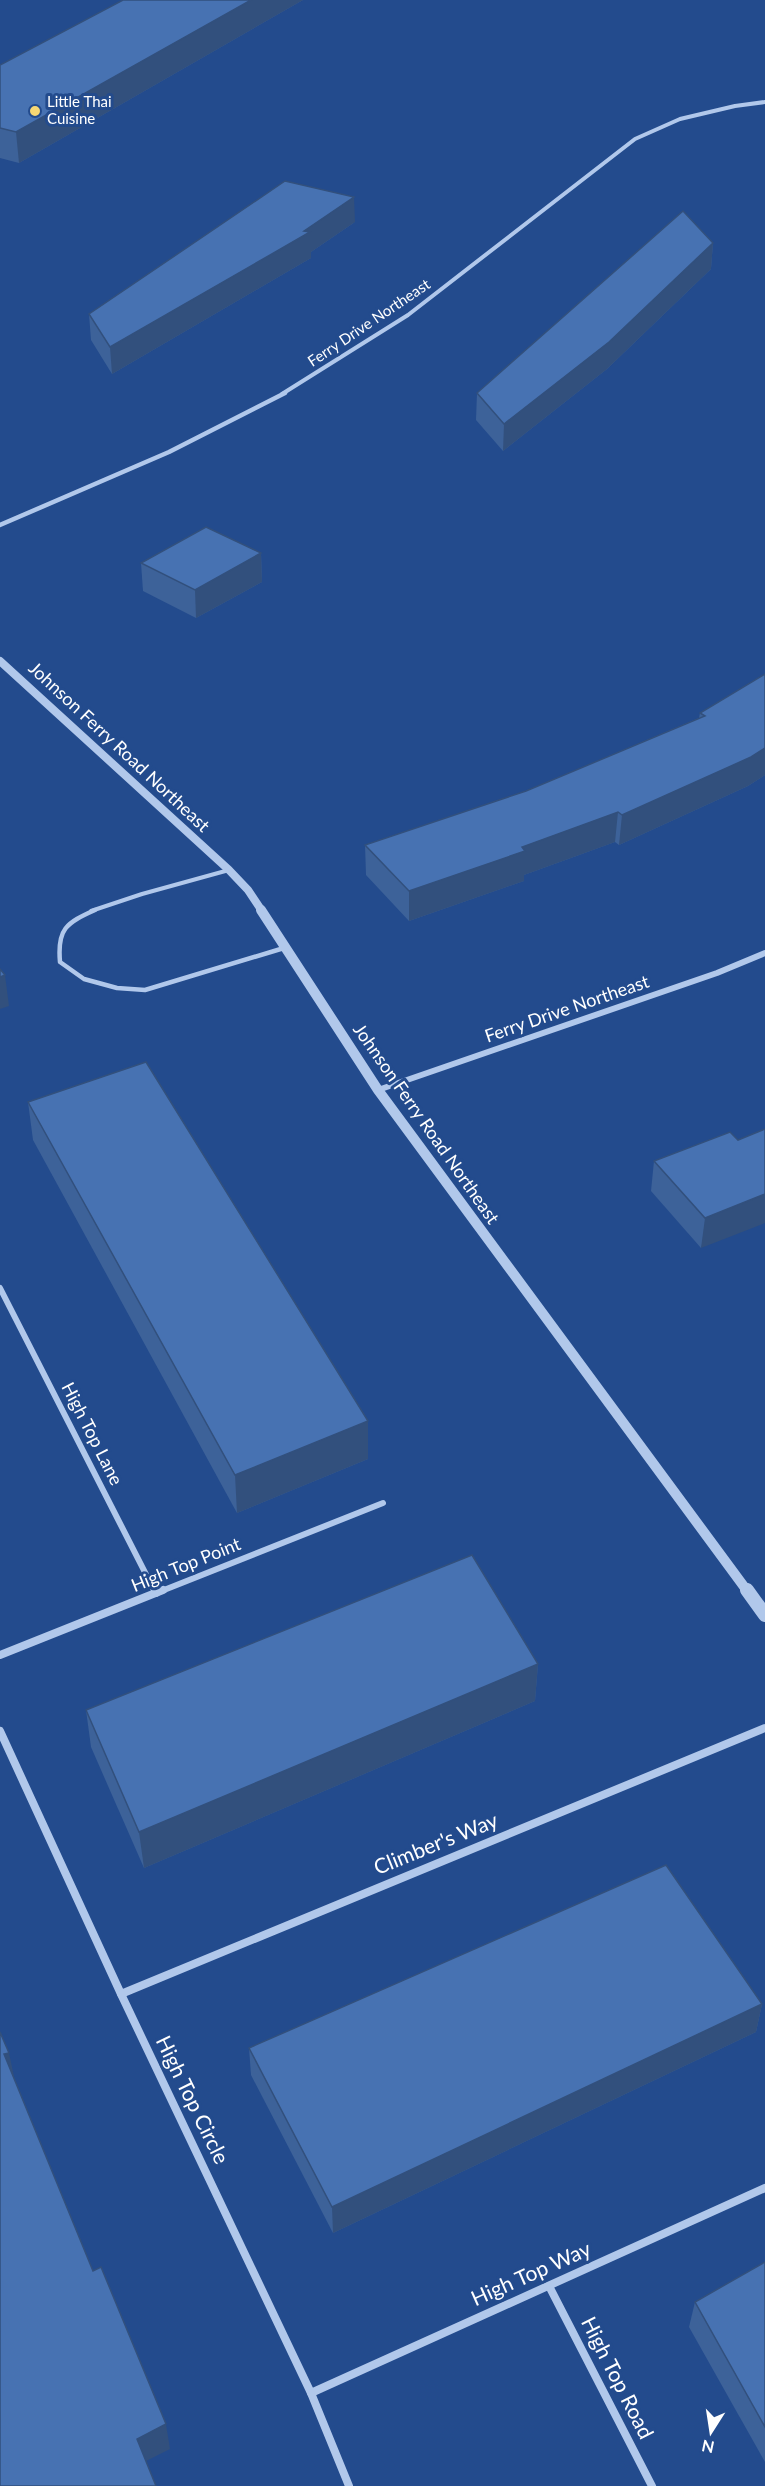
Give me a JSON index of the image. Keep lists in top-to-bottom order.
{
  "streets": {
    "street": [
      "Ferry Drive Northeast",
      "Johnson Ferry Road Northeast",
      "High Top Lane",
      "High Top Point",
      "Climber's Way",
      "High Top Circle",
      "High Top Way",
      "High Top Road"
    ]
  },
  "crossings": [
    ["Ferry Drive Northeast", "Johnson Ferry Road Northeast"],
    ["High Top Lane", "High Top Point"],
    ["Climber's Way", "High Top Circle"],
    ["High Top Circle", "High Top Way"],
    ["High Top Way", "High Top Road"]
  ],
  "places": ["Little Thai Cuisine"],
  "north": "bottom"
}
